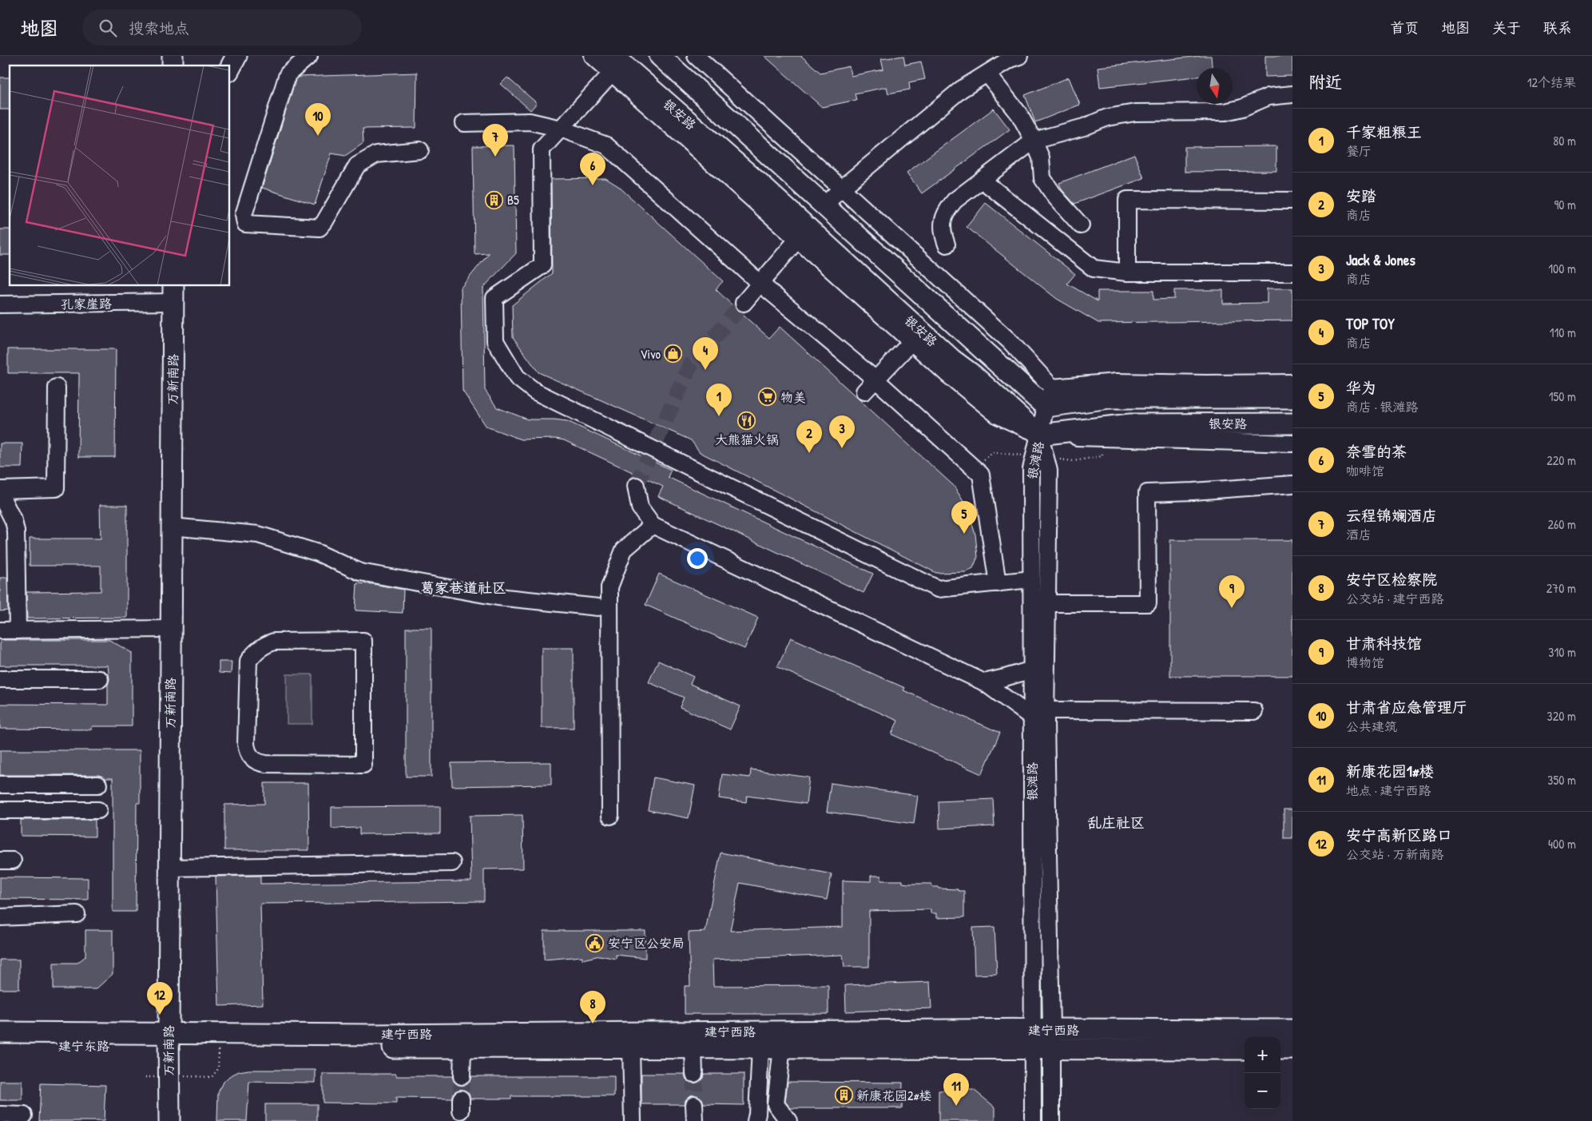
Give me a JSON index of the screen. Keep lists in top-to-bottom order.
{
  "streets": {
    "main road": [
      "银安路",
      "万新南路",
      "建宁西路",
      "建宁东路"
    ],
    "street": ["孔家崖路", "银滩路"]
  },
  "crossings": [
    ["银安路", "银滩路"],
    ["孔家崖路", "万新南路"],
    ["万新南路", "建宁西路"],
    ["万新南路", "建宁东路"],
    ["银滩路", "建宁西路"],
    ["建宁西路", "建宁东路"]
  ],
  "districts": ["葛家巷道社区", "乱庄社区"],
  "places": {
    "building": ["B5", "新康花园2#楼"],
    "shop": ["Vivo"],
    "supermarket": ["物美"],
    "restaurant": ["大熊猫火锅"],
    "public building": ["安宁区公安局"]
  },
  "north": "bottom",
  "page": {
    "header": "地图",
    "search": "搜索地点",
    "nav": [
      "首页",
      "地图",
      "关于",
      "联系"
    ],
    "heading": ["附近", "12个结果"],
    "pins": [
      "10",
      "7",
      "6",
      "4",
      "1",
      "3",
      "2",
      "5",
      "9",
      "12",
      "8",
      "11"
    ],
    "list": [
      {
        "mark": "1",
        "name": "千家粗粮王",
        "note": "餐厅",
        "value": "80 m"
      },
      {
        "mark": "2",
        "name": "安踏",
        "note": "商店",
        "value": "90 m"
      },
      {
        "mark": "3",
        "name": "Jack & Jones",
        "note": "商店",
        "value": "100 m"
      },
      {
        "mark": "4",
        "name": "TOP TOY",
        "note": "商店",
        "value": "110 m"
      },
      {
        "mark": "5",
        "name": "华为",
        "note": "商店 · 银滩路",
        "value": "150 m"
      },
      {
        "mark": "6",
        "name": "奈雪的茶",
        "note": "咖啡馆",
        "value": "220 m"
      },
      {
        "mark": "7",
        "name": "云程锦斓酒店",
        "note": "酒店",
        "value": "260 m"
      },
      {
        "mark": "8",
        "name": "安宁区检察院",
        "note": "公交站 · 建宁西路",
        "value": "270 m"
      },
      {
        "mark": "9",
        "name": "甘肃科技馆",
        "note": "博物馆",
        "value": "310 m"
      },
      {
        "mark": "10",
        "name": "甘肃省应急管理厅",
        "note": "公共建筑",
        "value": "320 m"
      },
      {
        "mark": "11",
        "name": "新康花园1#楼",
        "note": "地点 · 建宁西路",
        "value": "350 m"
      },
      {
        "mark": "12",
        "name": "安宁高新区路口",
        "note": "公交站 · 万新南路",
        "value": "400 m"
      }
    ],
    "map_buttons": ["+", "−"]
  }
}
